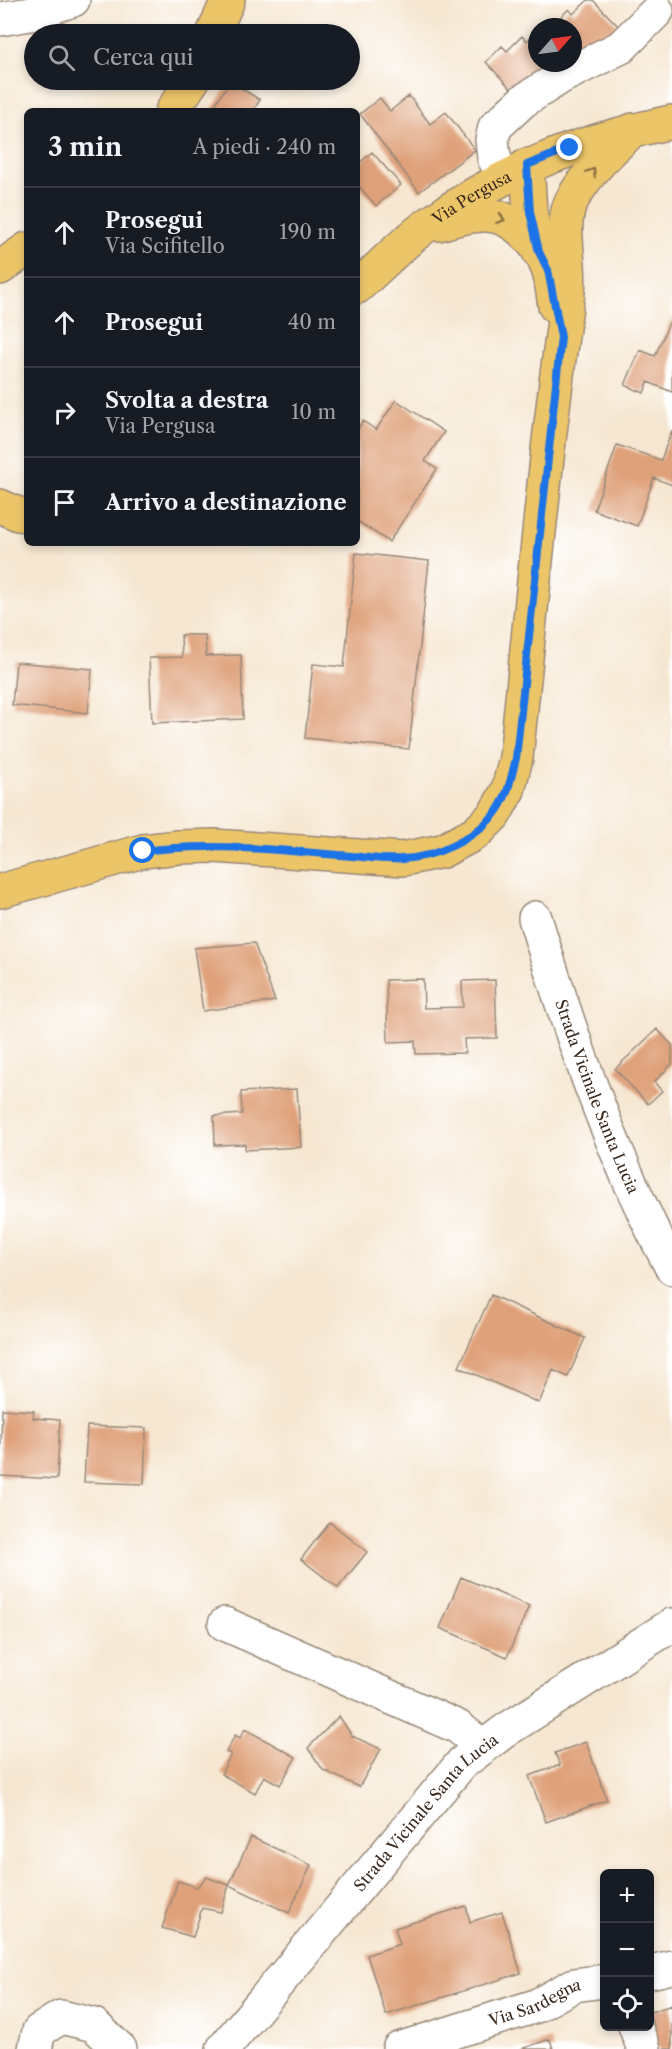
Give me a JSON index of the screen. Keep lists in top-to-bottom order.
{
  "streets": {
    "main road": ["Via Pergusa"],
    "street": ["Strada Vicinale Santa Lucia", "Via Sardegna"]
  },
  "north": "top right",
  "page": {
    "search": "Cerca qui",
    "heading": ["3 min", "A piedi · 240 m"],
    "list": [
      ["Prosegui", "Via Scifitello", "190 m"],
      ["Prosegui", "40 m"],
      ["Svolta a destra", "Via Pergusa", "10 m"],
      "Arrivo a destinazione"
    ],
    "map_buttons": ["+", "−"]
  }
}
